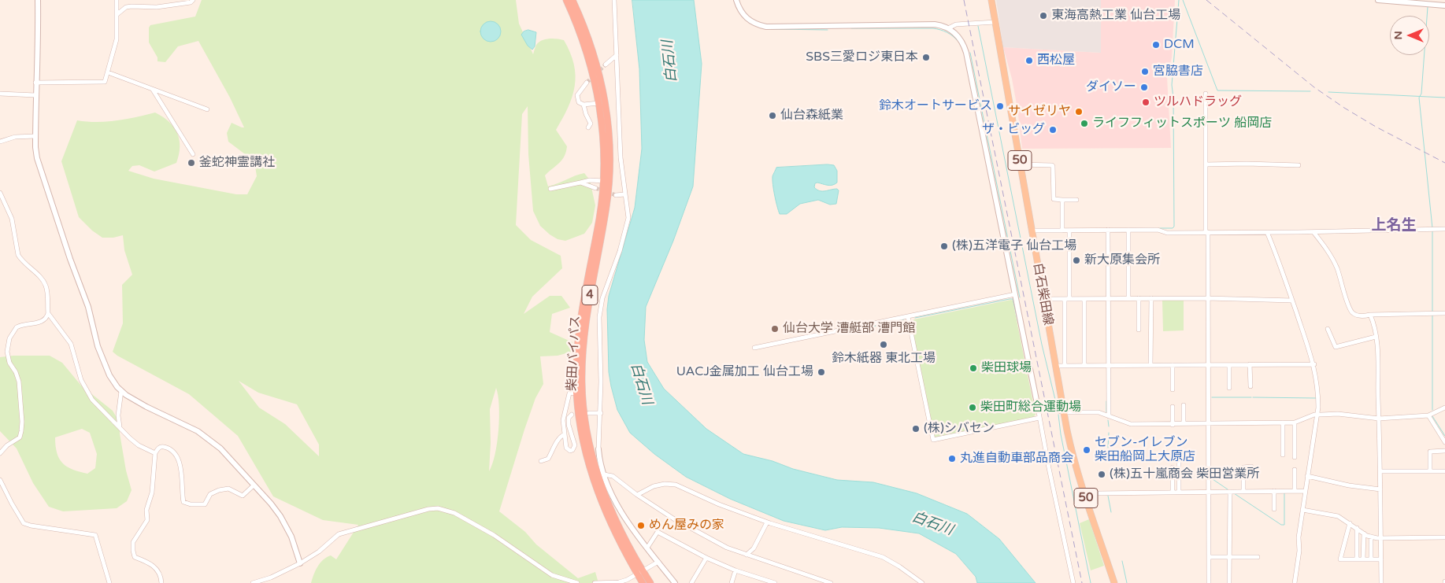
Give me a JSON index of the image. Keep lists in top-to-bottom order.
{
  "streets": {
    "highway": ["4", "柴田バイパス"],
    "main road": ["50", "白石柴田線"]
  },
  "districts": ["上名生"],
  "water": ["白石川"],
  "places": [
    "東海高熱工業 仙台工場",
    "DCM",
    "SBS三愛ロジ東日本",
    "西松屋",
    "宮脇書店",
    "ダイソー",
    "ツルハドラッグ",
    "鈴木オートサービス",
    "サイゼリヤ",
    "仙台森紙業",
    "ライフフィットスポーツ 船岡店",
    "ザ・ビッグ",
    "釜蛇神霊講社",
    "(株)五洋電子 仙台工場",
    "新大原集会所",
    "仙台大学 漕艇部 漕門館",
    "鈴木紙器 東北工場",
    "柴田球場",
    "UACJ金属加工 仙台工場",
    "柴田町総合運動場",
    "(株)シバセン",
    "セブン-イレブン 柴田船岡上大原店",
    "丸進自動車部品商会",
    "(株)五十嵐商会 柴田営業所",
    "めん屋みの家"
  ],
  "north": "left"
}
